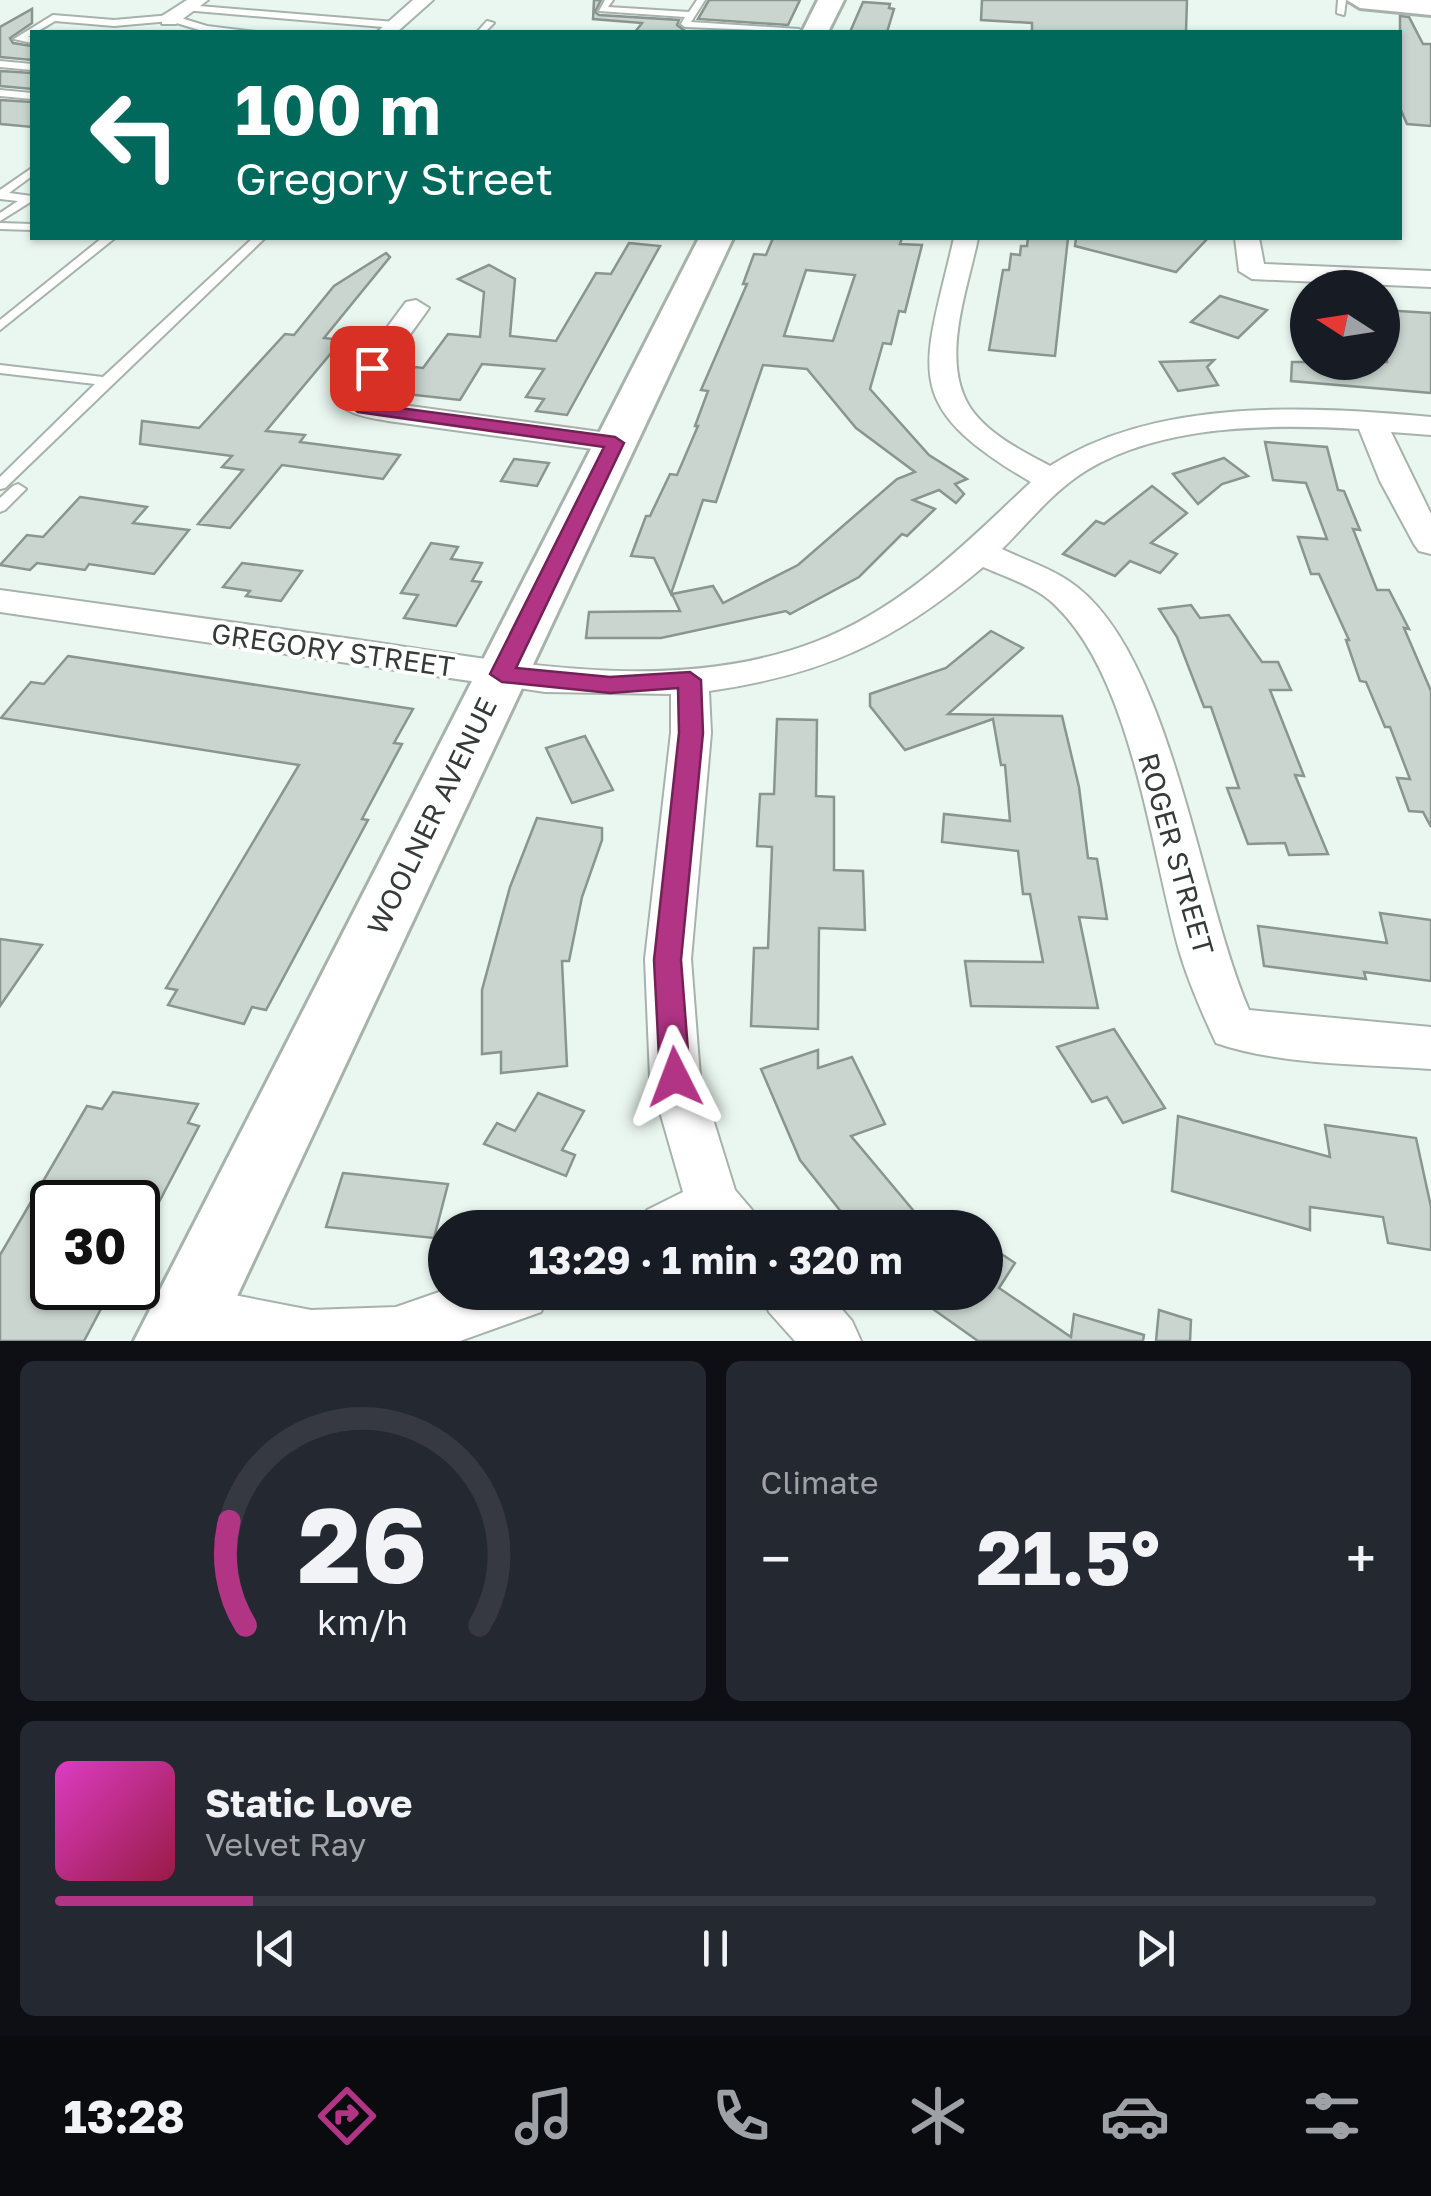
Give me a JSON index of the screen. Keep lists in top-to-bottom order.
{
  "streets": {
    "street": ["GREGORY STREET", "WOOLNER AVENUE", "ROGER STREET"]
  },
  "crossings": [
    ["GREGORY STREET", "WOOLNER AVENUE"],
    ["GREGORY STREET", "ROGER STREET"]
  ],
  "north": "left",
  "page": {
    "turn": ["100 m", "Gregory Street"],
    "limit": "30",
    "trip": "13:29 · 1 min · 320 m",
    "tile": "Climate",
    "heat": ["−", "21.5°", "+"],
    "song": ["Static Love", "Velvet Ray"],
    "tabs": "13:28",
    "gauge": ["26", "km/h"]
  }
}
